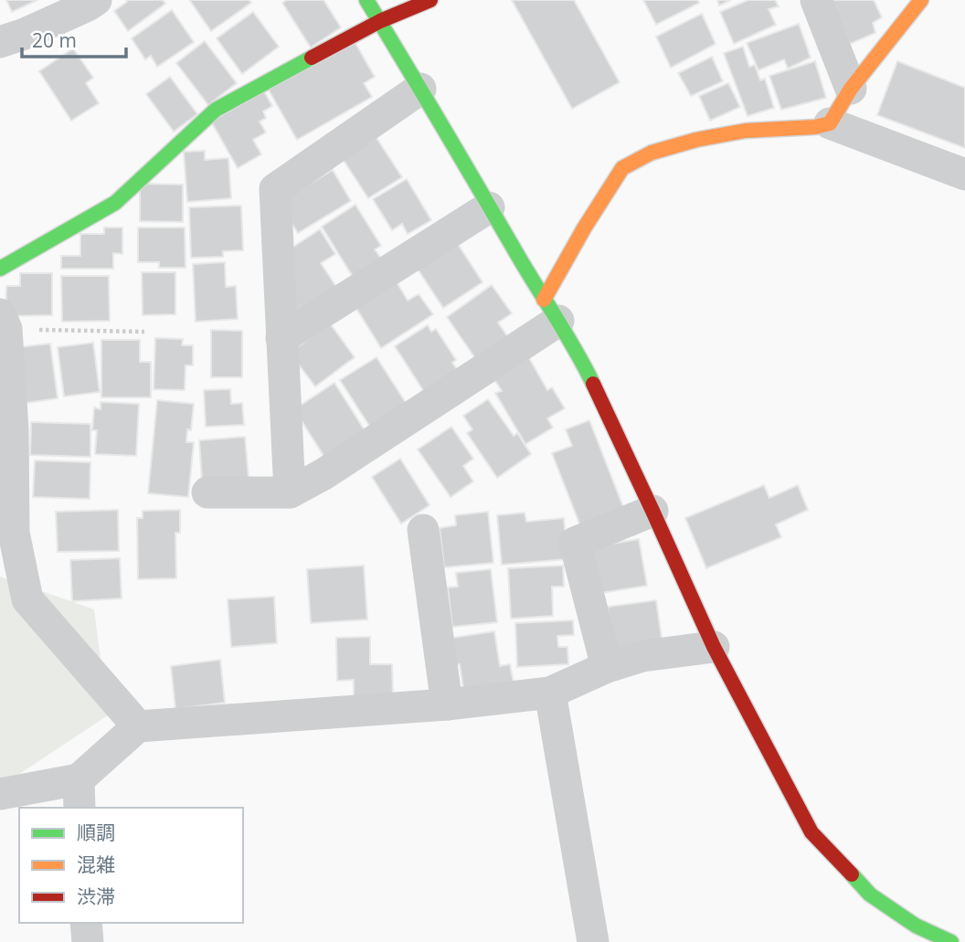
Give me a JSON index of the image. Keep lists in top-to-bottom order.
{
  "legend": ["順調", "混雑", "渋滞"],
  "scale_bar": "20 m"
}
